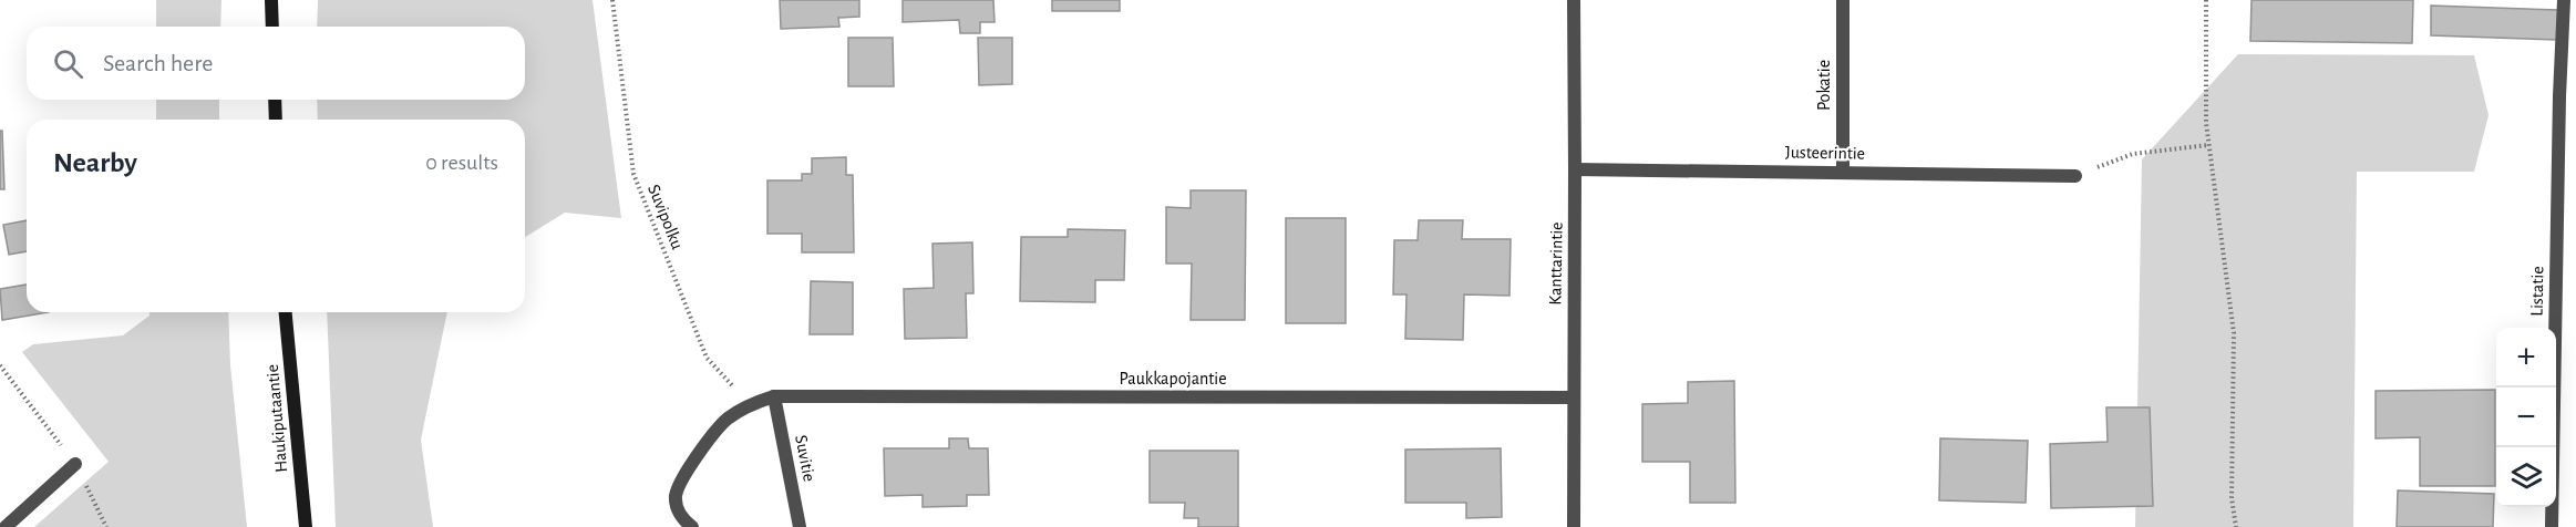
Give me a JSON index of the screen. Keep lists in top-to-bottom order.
{
  "streets": {
    "main road": ["Haukiputaantie"],
    "street": [
      "Pokatie",
      "Justeerintie",
      "Kanttarintie",
      "Listatie",
      "Paukkapojantie",
      "Suvitie"
    ],
    "path": ["Suvipolku"]
  },
  "crossings": [
    ["Pokatie", "Justeerintie"],
    ["Justeerintie", "Kanttarintie"],
    ["Suvipolku", "Paukkapojantie"],
    ["Suvipolku", "Suvitie"],
    ["Kanttarintie", "Paukkapojantie"],
    ["Paukkapojantie", "Suvitie"]
  ],
  "page": {
    "search": "Search here",
    "heading": ["Nearby", "0 results"],
    "map_buttons": ["+", "−"]
  }
}
